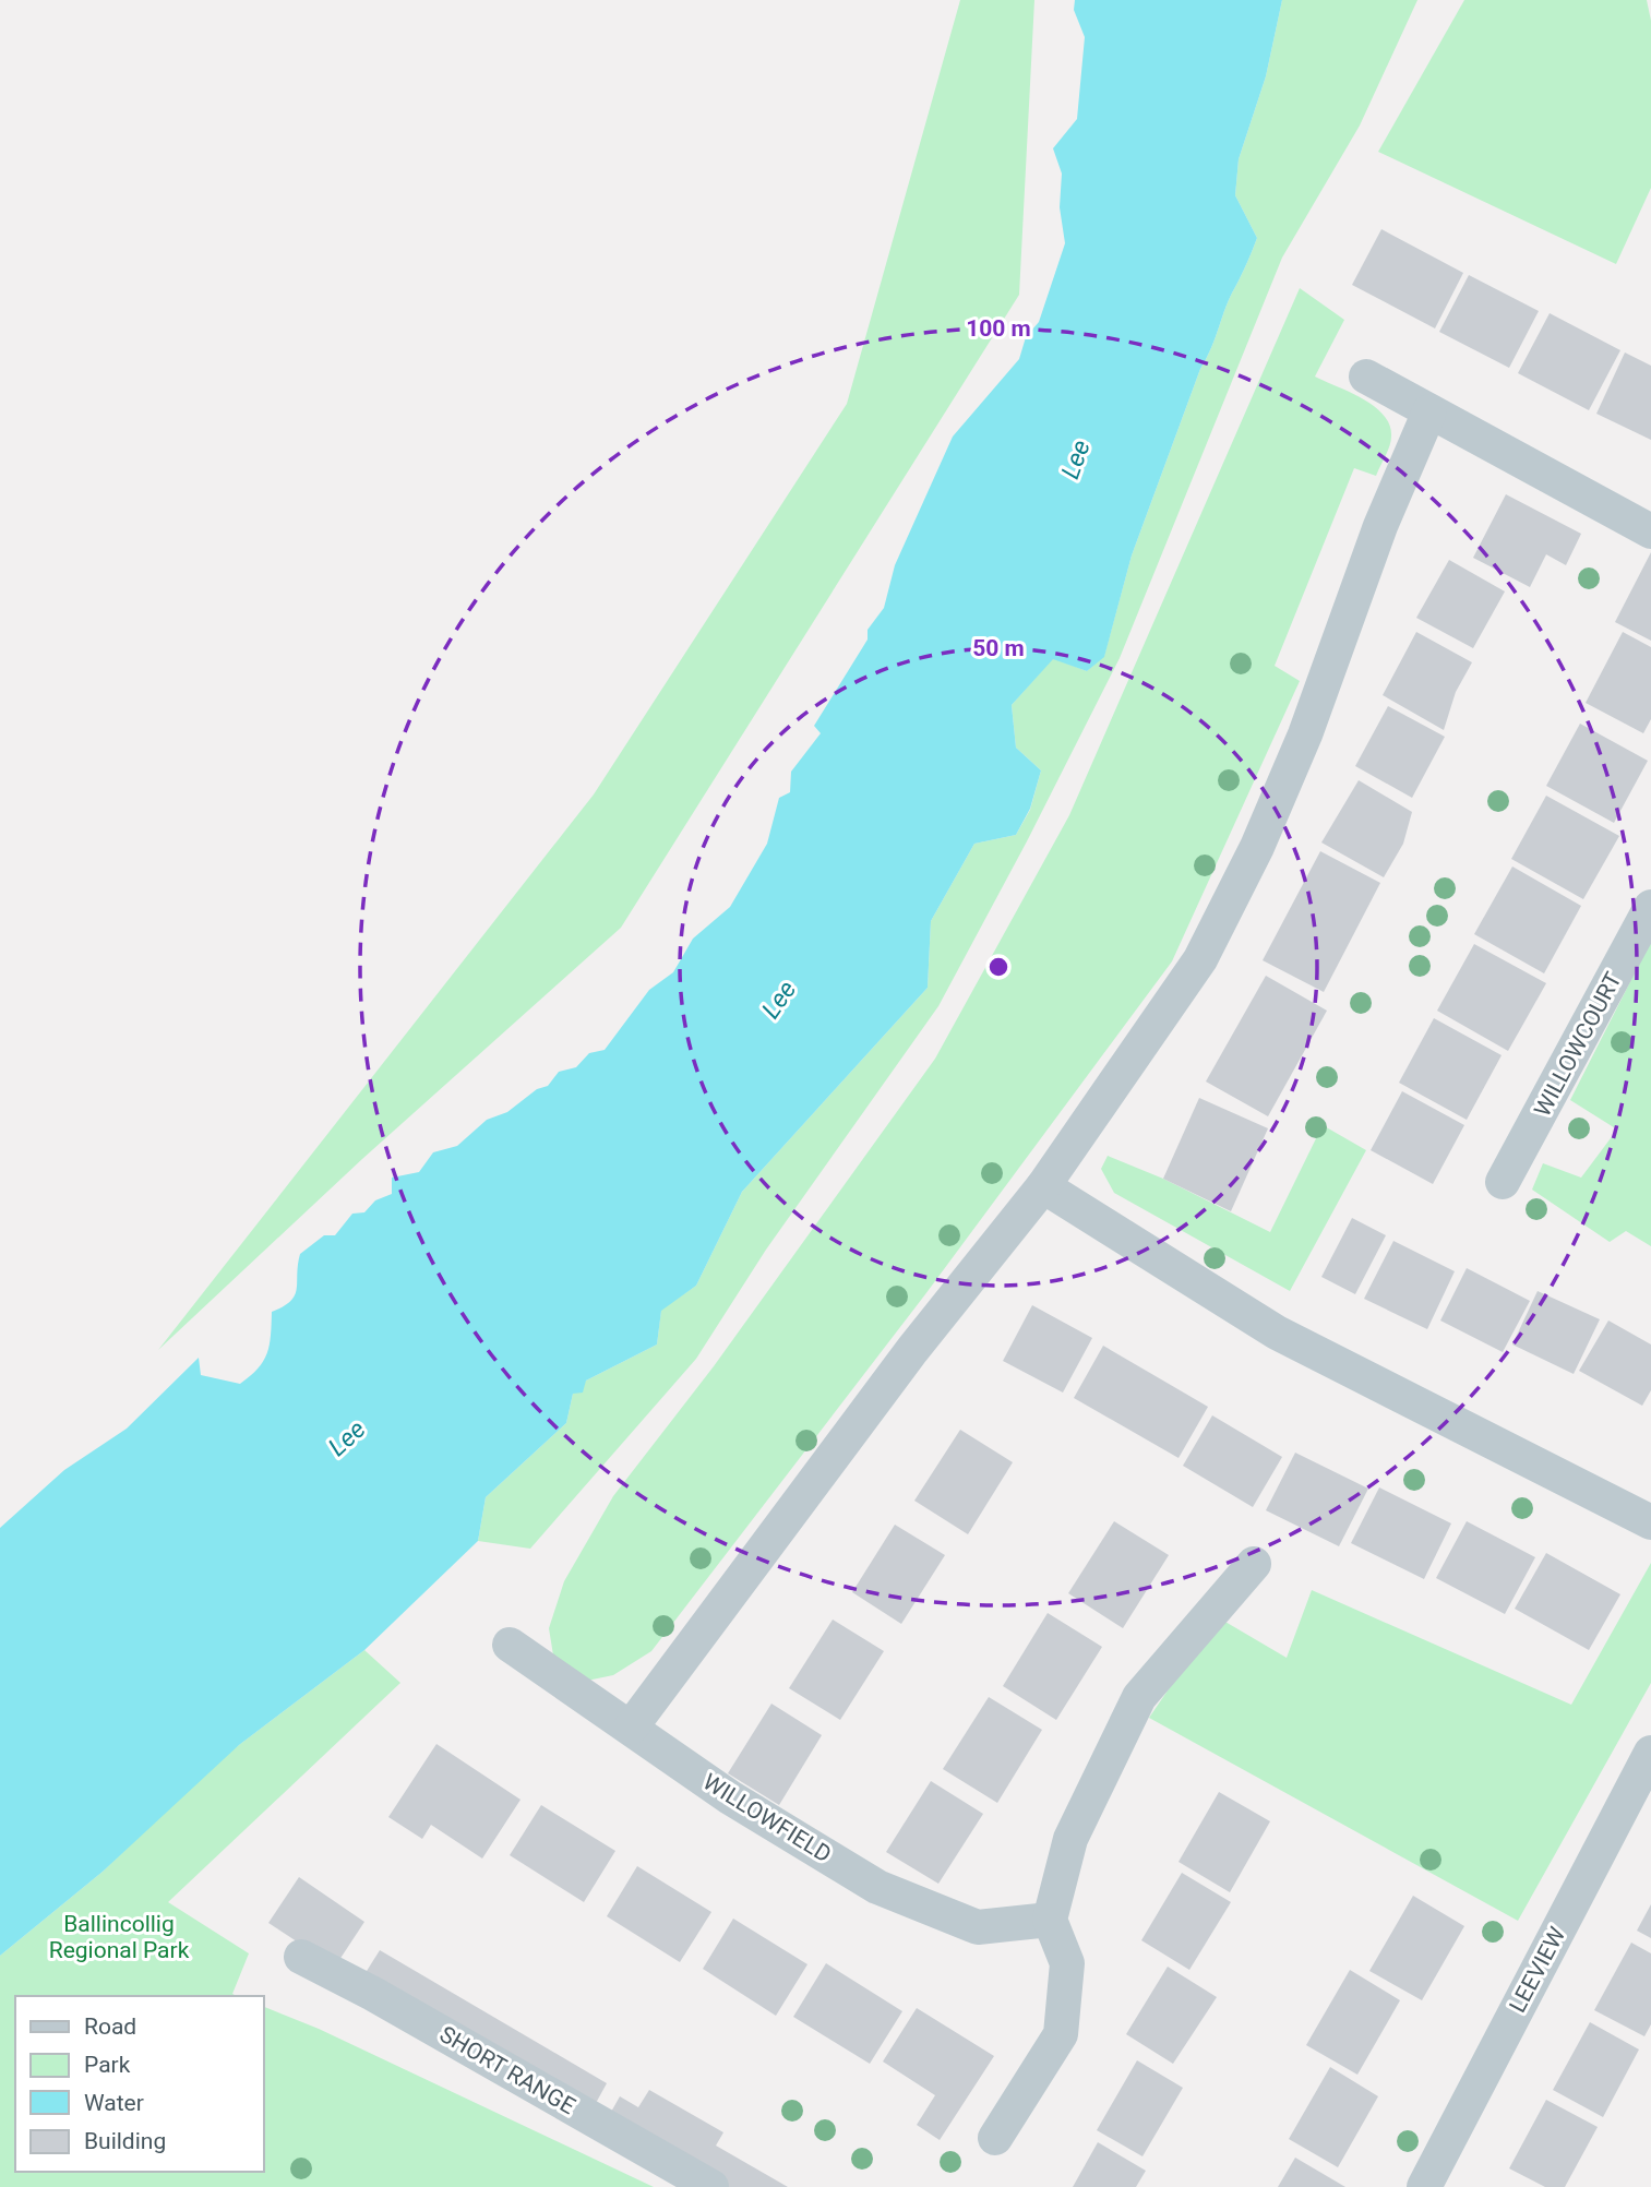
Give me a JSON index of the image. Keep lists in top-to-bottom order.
{
  "streets": {
    "street": [
      "WILLOWCOURT",
      "WILLOWFIELD",
      "LEEVIEW",
      "SHORT RANGE"
    ]
  },
  "water": ["Lee"],
  "parks": ["Ballincollig Regional Park"],
  "legend": [
    "Road",
    "Park",
    "Water",
    "Building"
  ],
  "rings": ["100 m", "50 m"]
}
